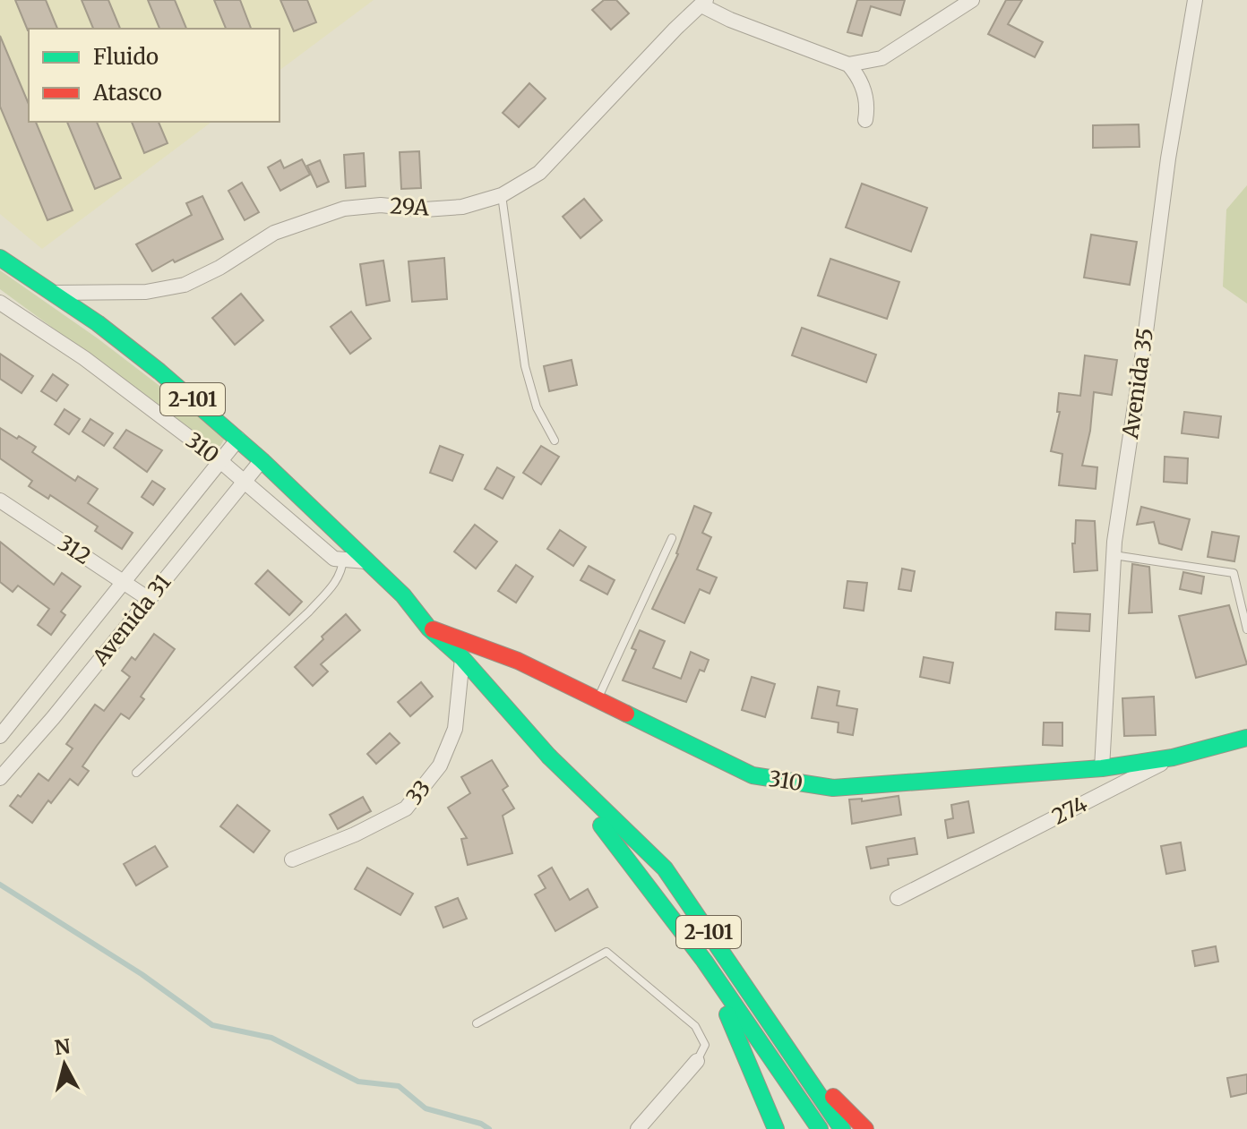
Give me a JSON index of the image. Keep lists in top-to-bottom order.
{
  "streets": {
    "main road": ["2-101", "310", "274"],
    "street": [
      "29A",
      "Avenida 35",
      "312",
      "Avenida 31",
      "33"
    ]
  },
  "crossings": [
    ["29A", "2-101"],
    ["Avenida 35", "310"],
    ["2-101", "310"],
    ["2-101", "Avenida 31"],
    ["2-101", "33"],
    ["310", "Avenida 31"],
    ["310", "274"],
    ["312", "Avenida 31"]
  ],
  "legend": ["Fluido", "Atasco"],
  "north": "top"
}
